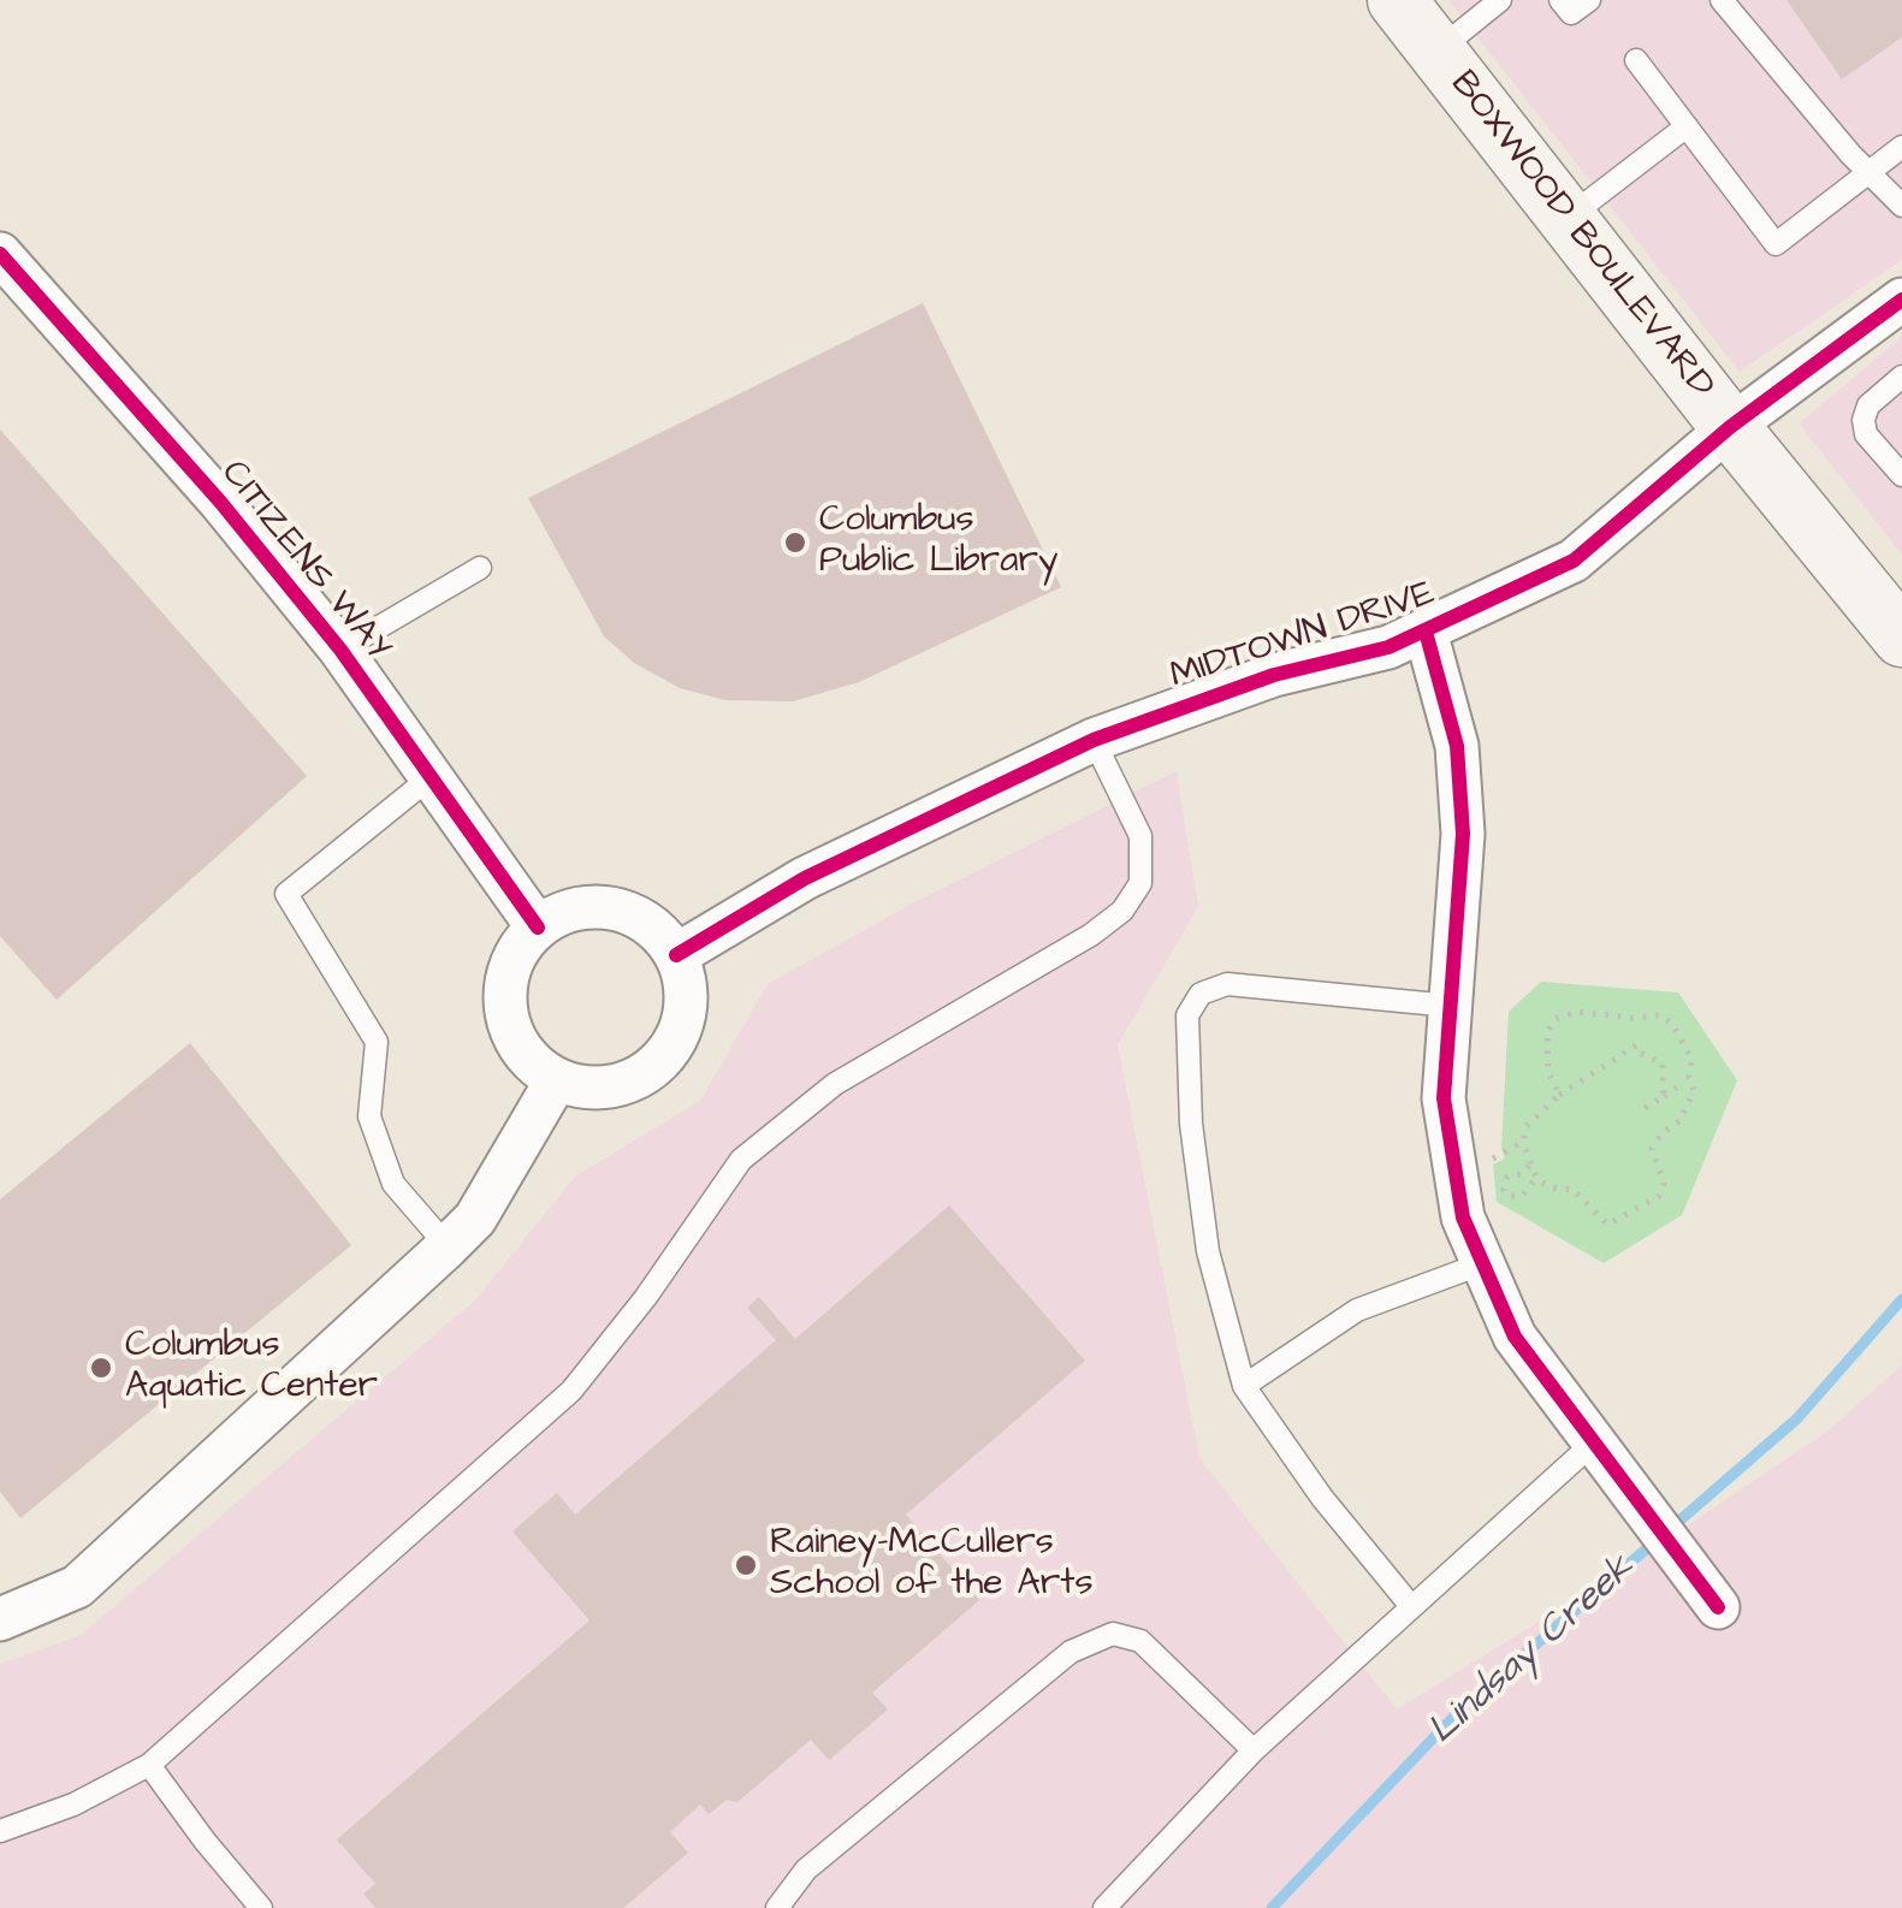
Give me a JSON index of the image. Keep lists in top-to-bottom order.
{
  "streets": {
    "street": ["BOXWOOD BOULEVARD", "CITIZENS WAY", "MIDTOWN DRIVE"]
  },
  "crossings": [
    ["BOXWOOD BOULEVARD", "MIDTOWN DRIVE"],
    ["CITIZENS WAY", "MIDTOWN DRIVE"]
  ],
  "water": ["Lindsay Creek"],
  "places": ["Columbus Public Library", "Columbus Aquatic Center", "Rainey-McCullers School of the Arts"]
}
